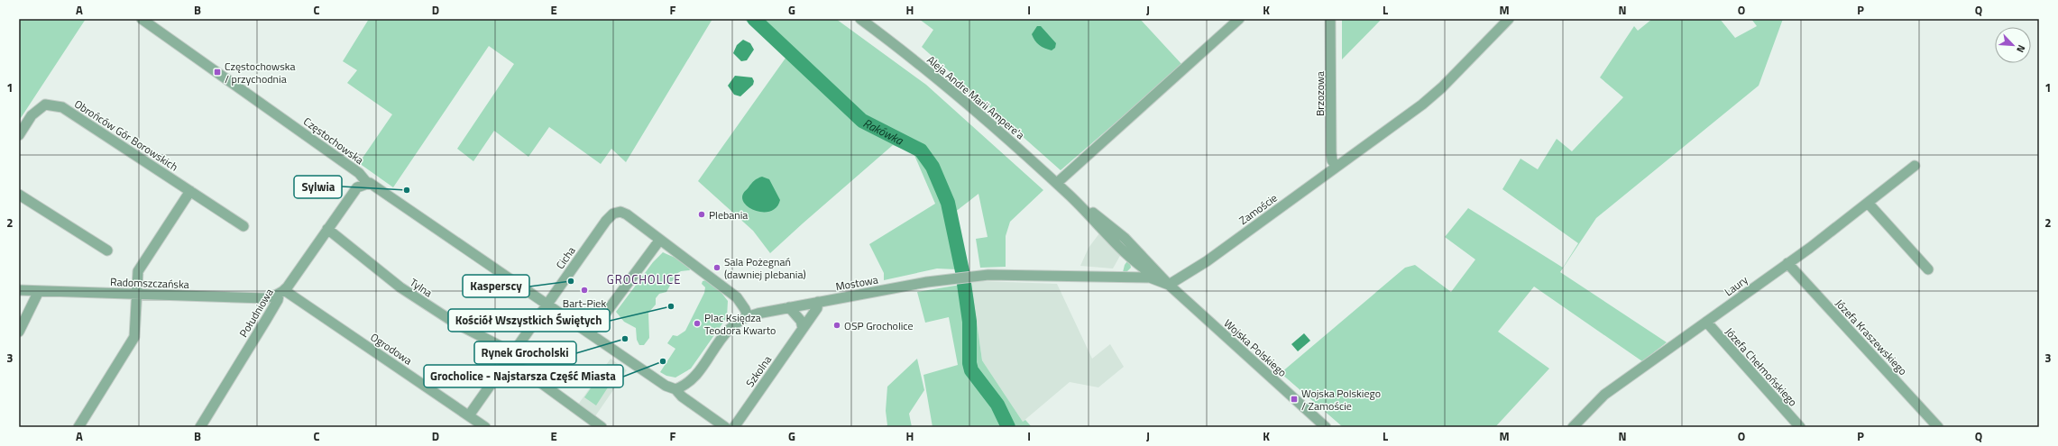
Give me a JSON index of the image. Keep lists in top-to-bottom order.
{
  "streets": {
    "street": [
      "Brzozowa",
      "Aleja Andre Marii Ampere'a",
      "Obrońców Gór Borowskich",
      "Częstochowska",
      "Zamoście",
      "Cicha",
      "Radomszczańska",
      "Mostowa",
      "Laury",
      "Tylna",
      "Południowa",
      "Józefa Kraszewskiego",
      "Wojska Polskiego",
      "Ogrodowa",
      "Józefa Chełmońskiego",
      "Szkolna"
    ]
  },
  "crossings": [
    ["Brzozowa", "Zamoście"],
    ["Aleja Andre Marii Ampere'a", "Zamoście"],
    ["Aleja Andre Marii Ampere'a", "Wojska Polskiego"],
    ["Częstochowska", "Cicha"],
    ["Częstochowska", "Południowa"],
    ["Zamoście", "Wojska Polskiego"],
    ["Cicha", "Tylna"],
    ["Cicha", "Ogrodowa"],
    ["Radomszczańska", "Południowa"],
    ["Radomszczańska", "Ogrodowa"],
    ["Mostowa", "Szkolna"],
    ["Laury", "Józefa Kraszewskiego"],
    ["Laury", "Józefa Chełmońskiego"],
    ["Tylna", "Południowa"],
    ["Południowa", "Ogrodowa"]
  ],
  "districts": ["GROCHOLICE"],
  "water": ["Rakówka"],
  "places": {
    "transit": ["Częstochowska / przychodnia", "Wojska Polskiego / Zamoście"],
    "other": [
      "Sylwia",
      "Plebania",
      "Sala Pożegnań (dawniej plebania)",
      "Kasperscy",
      "Bart-Piek",
      "Kościół Wszystkich Świętych",
      "Plac Księdza Teodora Kwarto",
      "OSP Grocholice",
      "Rynek Grocholski",
      "Grocholice - Najstarsza Część Miasta"
    ]
  },
  "north": "bottom right",
  "grid": {
    "columns": [
      "A",
      "B",
      "C",
      "D",
      "E",
      "F",
      "G",
      "H",
      "I",
      "J",
      "K",
      "L",
      "M",
      "N",
      "O",
      "P",
      "Q"
    ],
    "rows": ["1", "2", "3"]
  }
}
